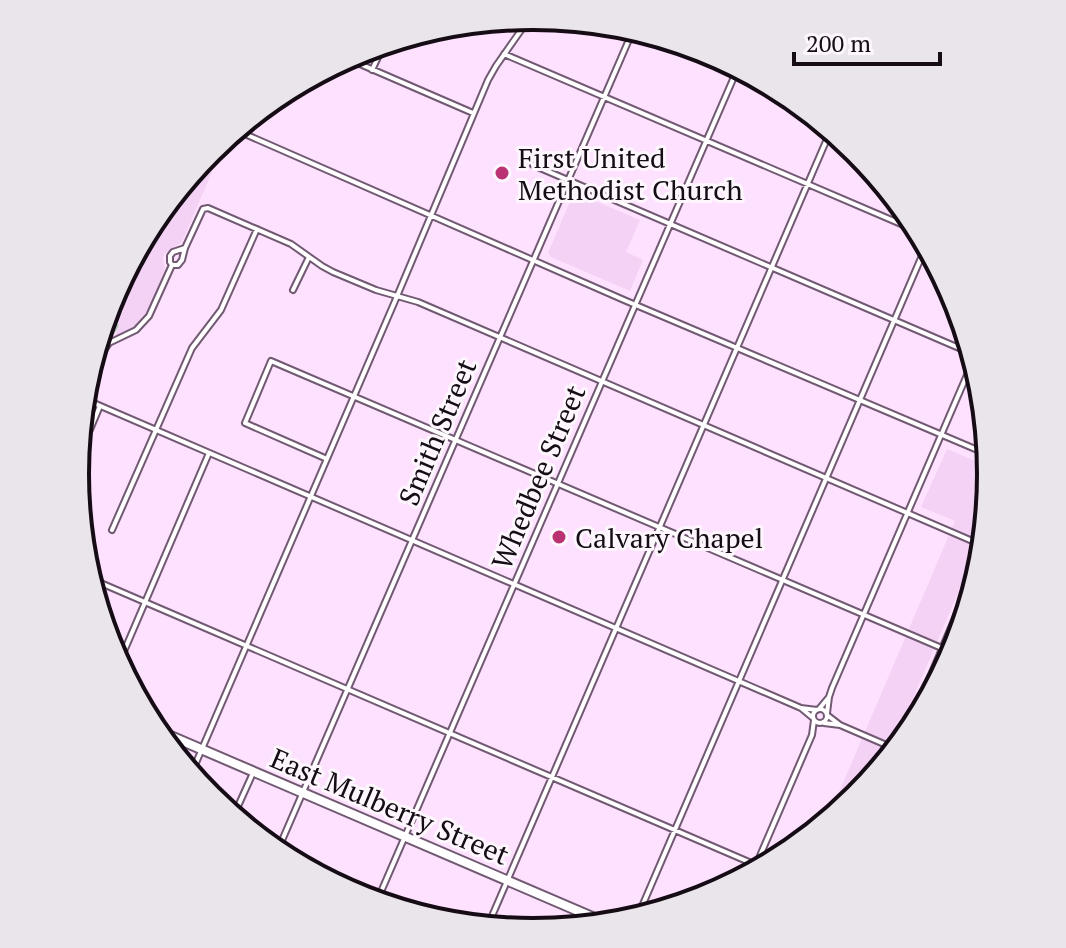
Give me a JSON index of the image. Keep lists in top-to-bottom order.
{
  "streets": {
    "highway": ["East Mulberry Street"],
    "street": ["Smith Street", "Whedbee Street"]
  },
  "crossings": [
    ["Smith Street", "East Mulberry Street"],
    ["Whedbee Street", "East Mulberry Street"]
  ],
  "places": ["First United Methodist Church", "Calvary Chapel"],
  "scale_bar": "200 m"
}
